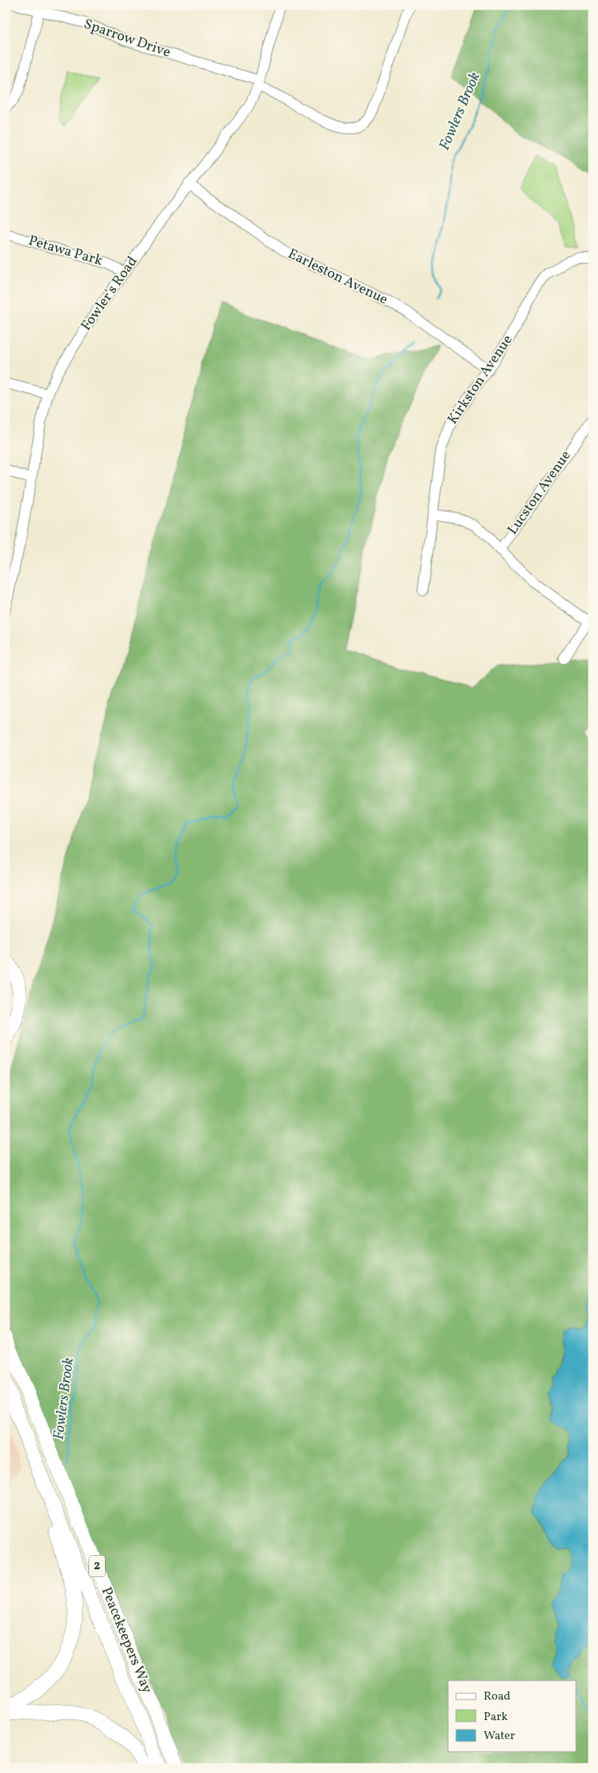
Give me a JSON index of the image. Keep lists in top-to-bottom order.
{
  "streets": {
    "highway": ["2", "Peacekeepers Way"],
    "street": [
      "Sparrow Drive",
      "Petawa Park",
      "Earleston Avenue",
      "Fowler's Road",
      "Kirkston Avenue",
      "Lucston Avenue"
    ]
  },
  "crossings": [
    ["Sparrow Drive", "Fowler's Road"],
    ["Petawa Park", "Fowler's Road"],
    ["Earleston Avenue", "Fowler's Road"],
    ["Earleston Avenue", "Kirkston Avenue"]
  ],
  "water": ["Fowlers Brook"],
  "legend": ["Road", "Park", "Water"]
}
